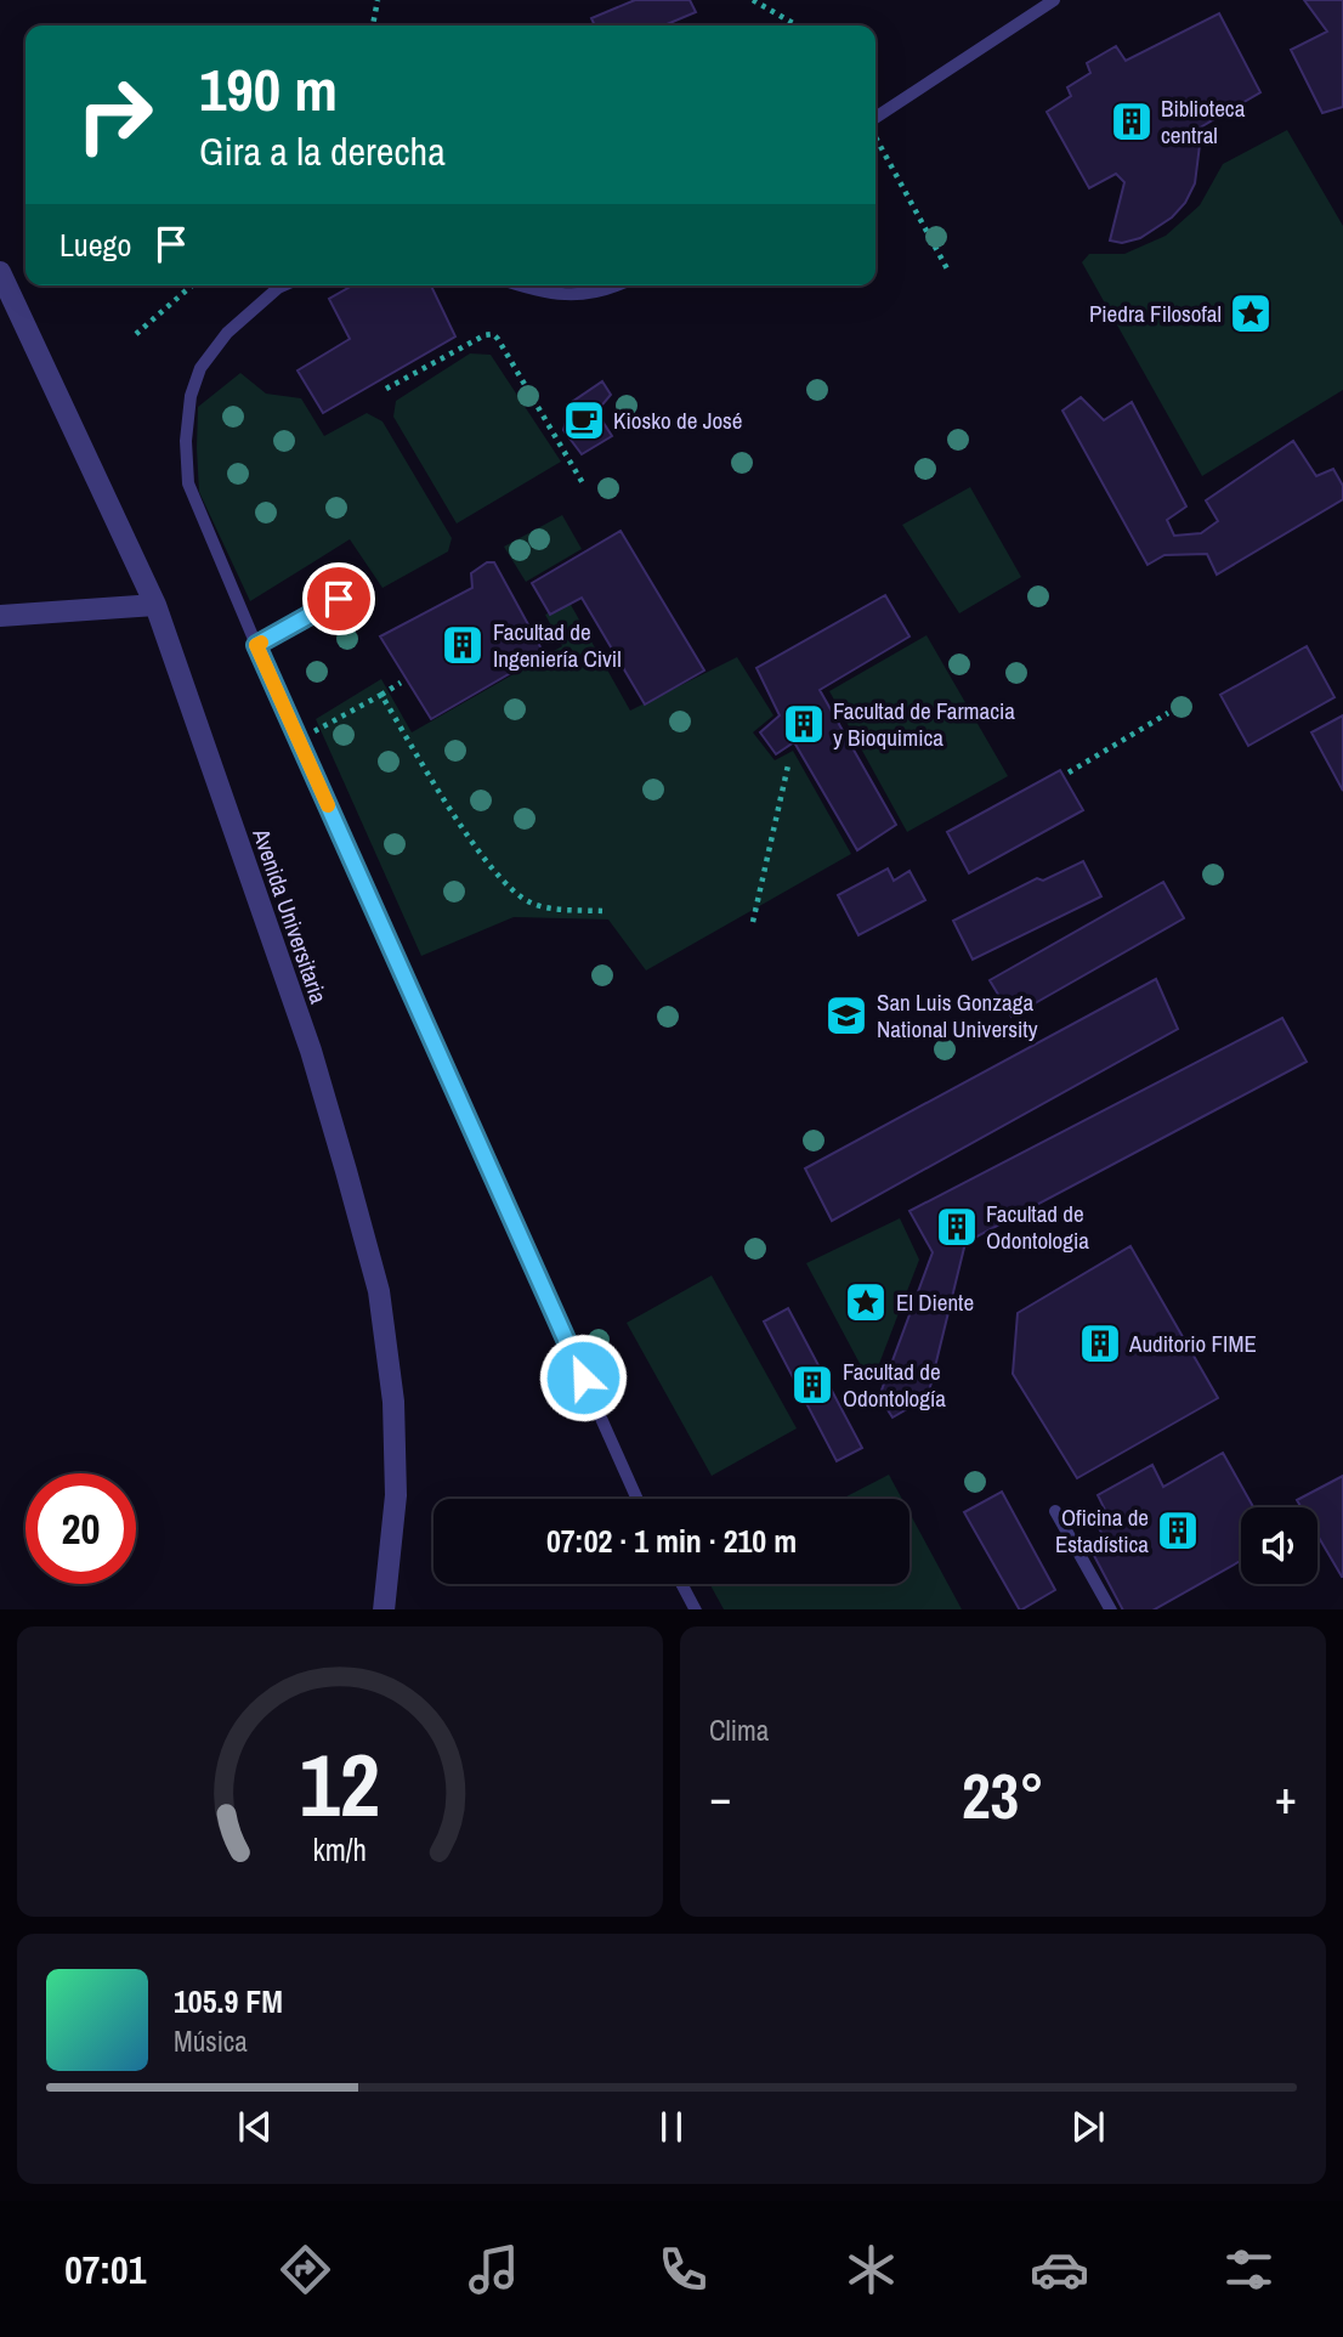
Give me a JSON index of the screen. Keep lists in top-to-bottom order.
{
  "streets": {
    "street": ["Avenida Universitaria"]
  },
  "places": {
    "building": [
      "Biblioteca central",
      "Facultad de Ingeniería Civil",
      "Facultad de Farmacia y Bioquimica",
      "Facultad de Odontologia",
      "Auditorio FIME",
      "Facultad de Odontología",
      "Oficina de Estadística"
    ],
    "place": ["Piedra Filosofal", "El Diente"],
    "cafe": ["Kiosko de José"],
    "school or university": ["San Luis Gonzaga National University"]
  },
  "page": {
    "turn": ["190 m", "Gira a la derecha"],
    "then": "Luego",
    "limit": "20",
    "trip": "07:02 · 1 min · 210 m",
    "tile": "Clima",
    "heat": ["−", "23°", "+"],
    "song": ["105.9 FM", "Música"],
    "tabs": "07:01",
    "gauge": ["12", "km/h"]
  }
}
